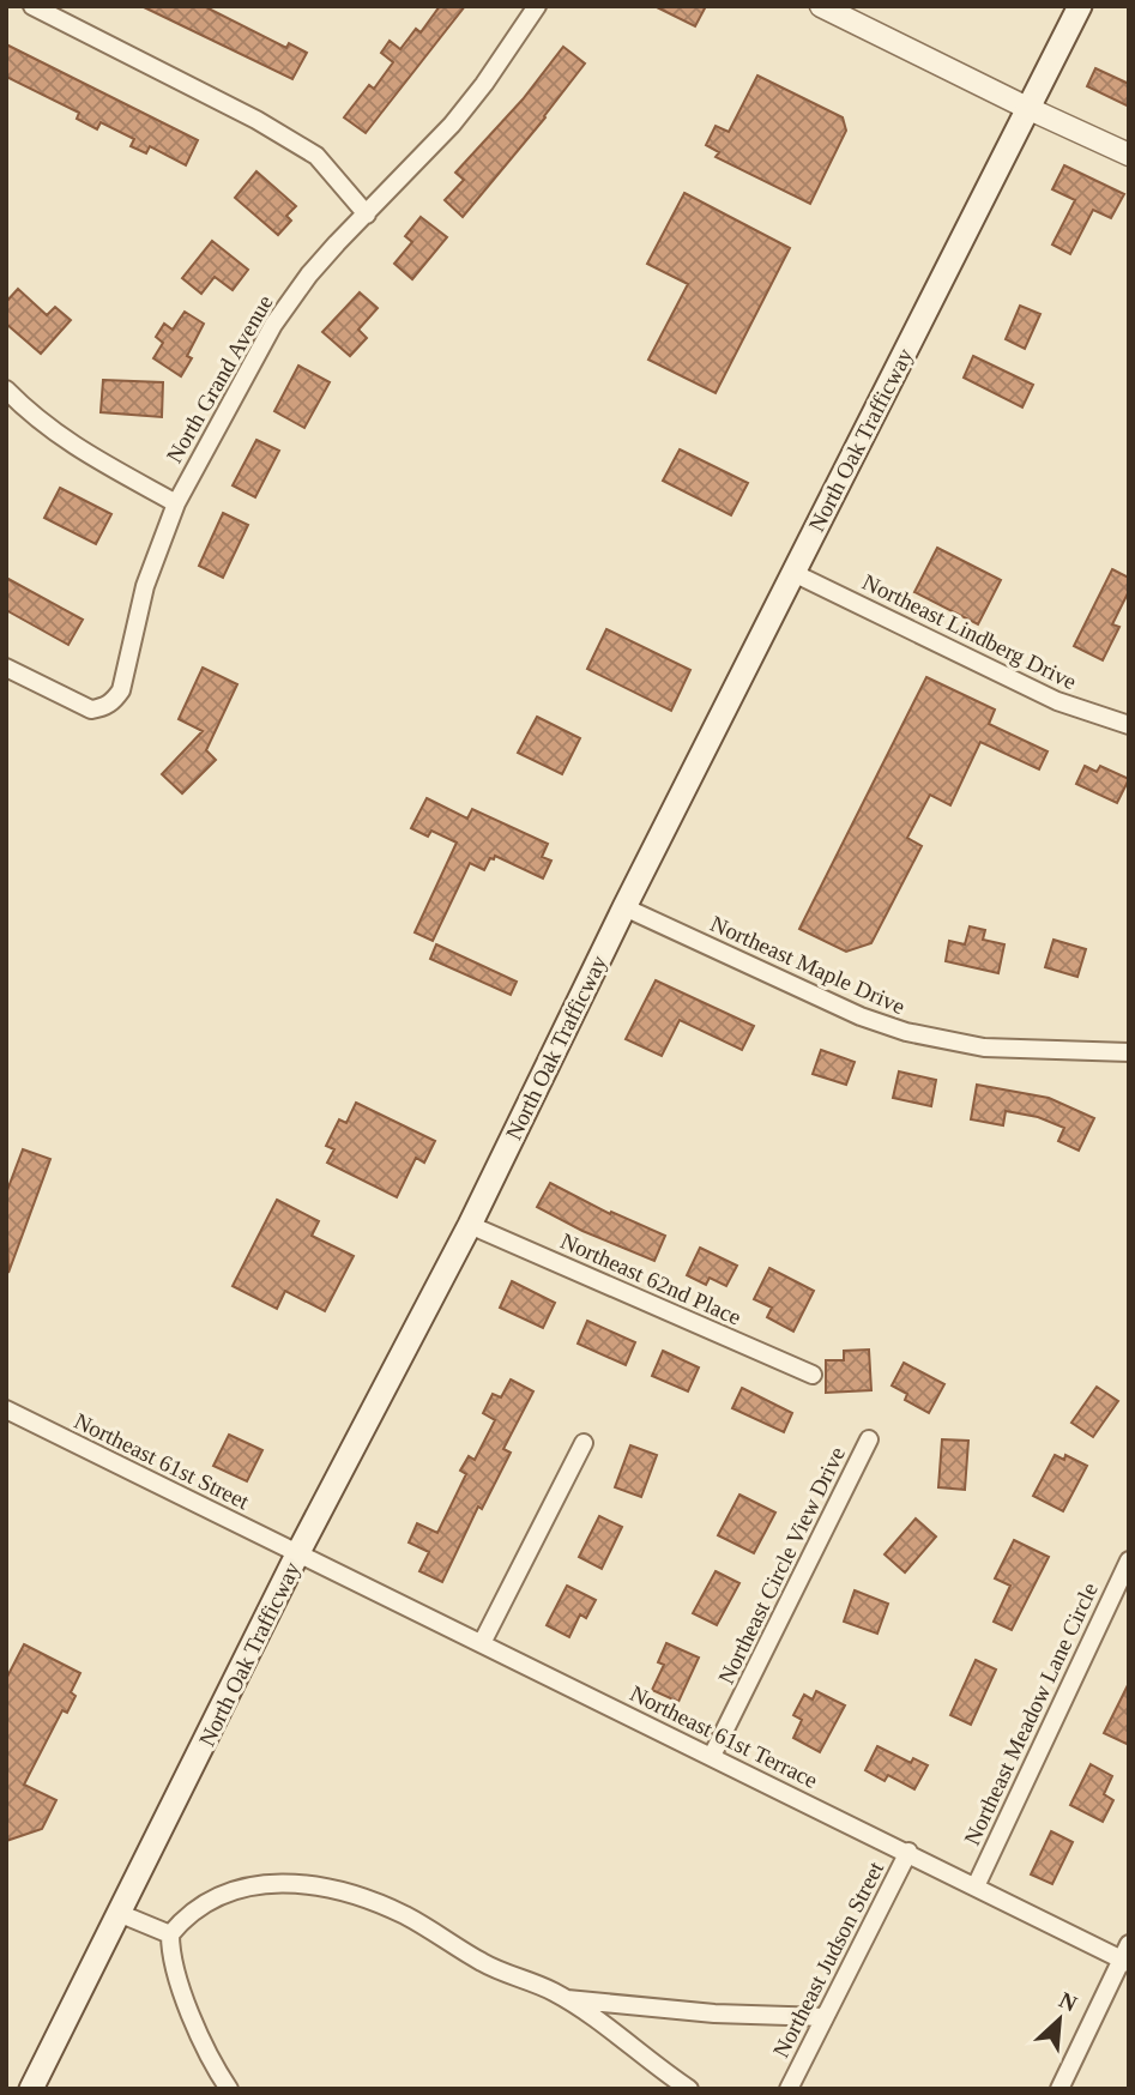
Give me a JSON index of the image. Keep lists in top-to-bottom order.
{
  "streets": {
    "main road": ["North Oak Trafficway"],
    "street": [
      "North Grand Avenue",
      "Northeast Lindberg Drive",
      "Northeast Maple Drive",
      "Northeast 62nd Place",
      "Northeast 61st Street",
      "Northeast Circle View Drive",
      "Northeast Meadow Lane Circle",
      "Northeast 61st Terrace",
      "Northeast Judson Street"
    ]
  },
  "crossings": [
    ["North Oak Trafficway", "Northeast Lindberg Drive"],
    ["North Oak Trafficway", "Northeast Maple Drive"],
    ["North Oak Trafficway", "Northeast 62nd Place"],
    ["North Oak Trafficway", "Northeast 61st Street"],
    ["North Oak Trafficway", "Northeast 61st Terrace"],
    ["Northeast 61st Street", "Northeast 61st Terrace"],
    ["Northeast Circle View Drive", "Northeast 61st Terrace"],
    ["Northeast Meadow Lane Circle", "Northeast 61st Terrace"],
    ["Northeast 61st Terrace", "Northeast Judson Street"]
  ],
  "north": "top right"
}
